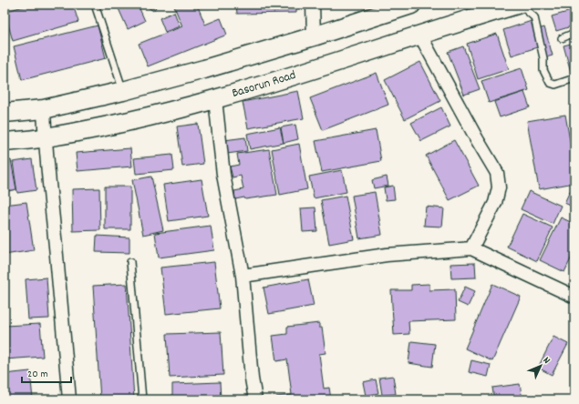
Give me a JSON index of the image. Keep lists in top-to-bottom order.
{
  "streets": {
    "main road": ["Basorun Road"]
  },
  "scale_bar": "20 m",
  "north": "top right"
}
